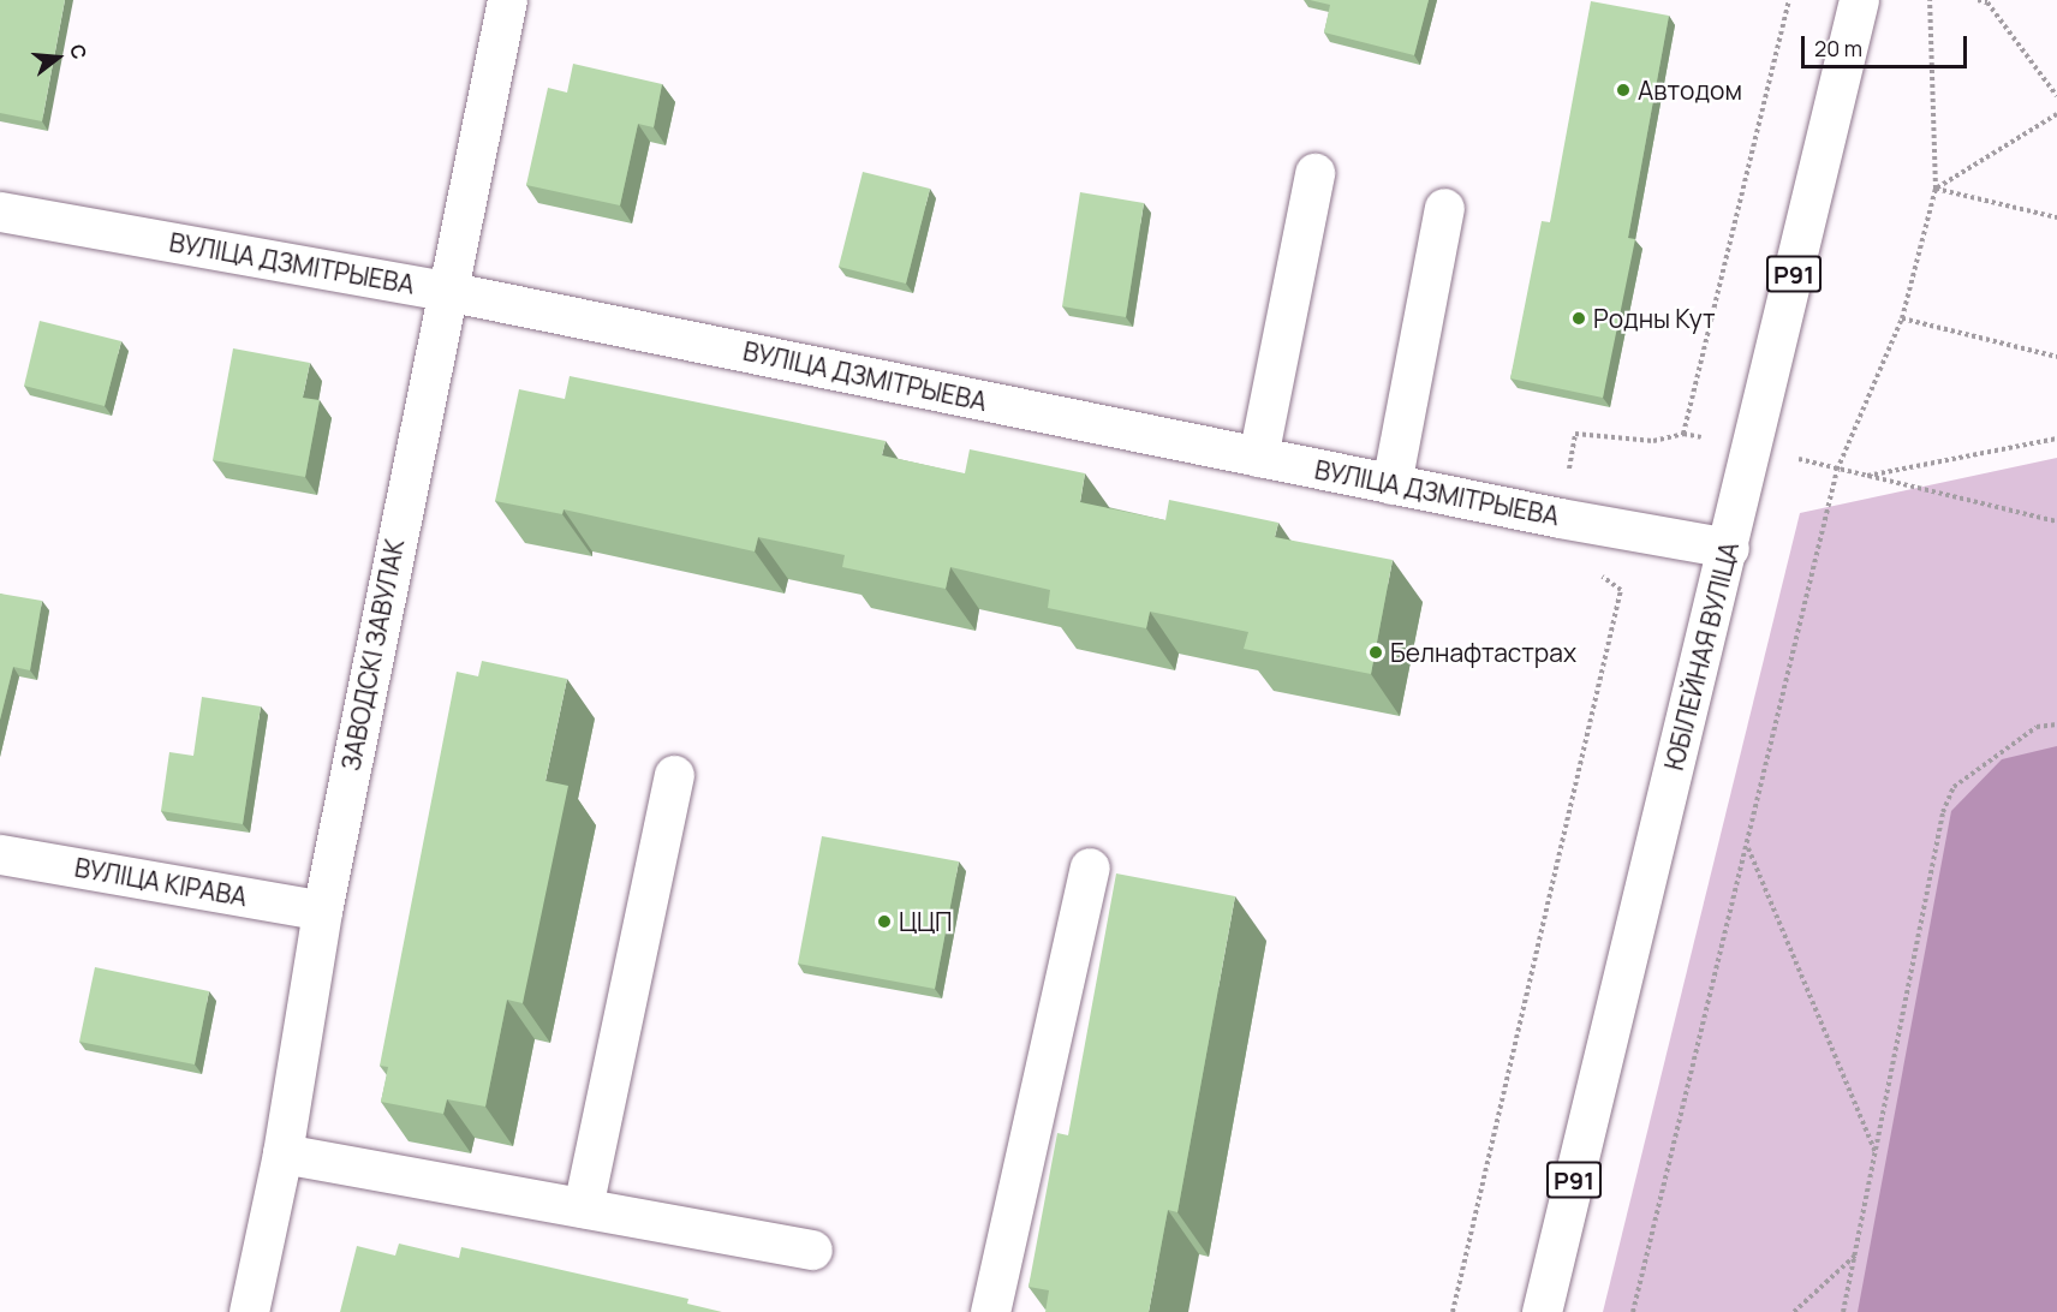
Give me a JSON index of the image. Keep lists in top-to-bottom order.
{
  "streets": {
    "street": [
      "ВУЛІЦА ДЗМІТРЫЕВА",
      "Р91",
      "ЗАВОДСКІ ЗАВУЛАК",
      "ЮБІЛЕЙНАЯ ВУЛІЦА",
      "ВУЛІЦА КІРАВА"
    ]
  },
  "crossings": [
    ["ВУЛІЦА ДЗМІТРЫЕВА", "ЗАВОДСКІ ЗАВУЛАК"],
    ["ВУЛІЦА ДЗМІТРЫЕВА", "ЮБІЛЕЙНАЯ ВУЛІЦА"],
    ["ЗАВОДСКІ ЗАВУЛАК", "ВУЛІЦА КІРАВА"]
  ],
  "places": [
    "Автодом",
    "Родны Кут",
    "Белнафтастрах",
    "ЦЦП"
  ],
  "scale_bar": "20 m",
  "north": "right"
}
